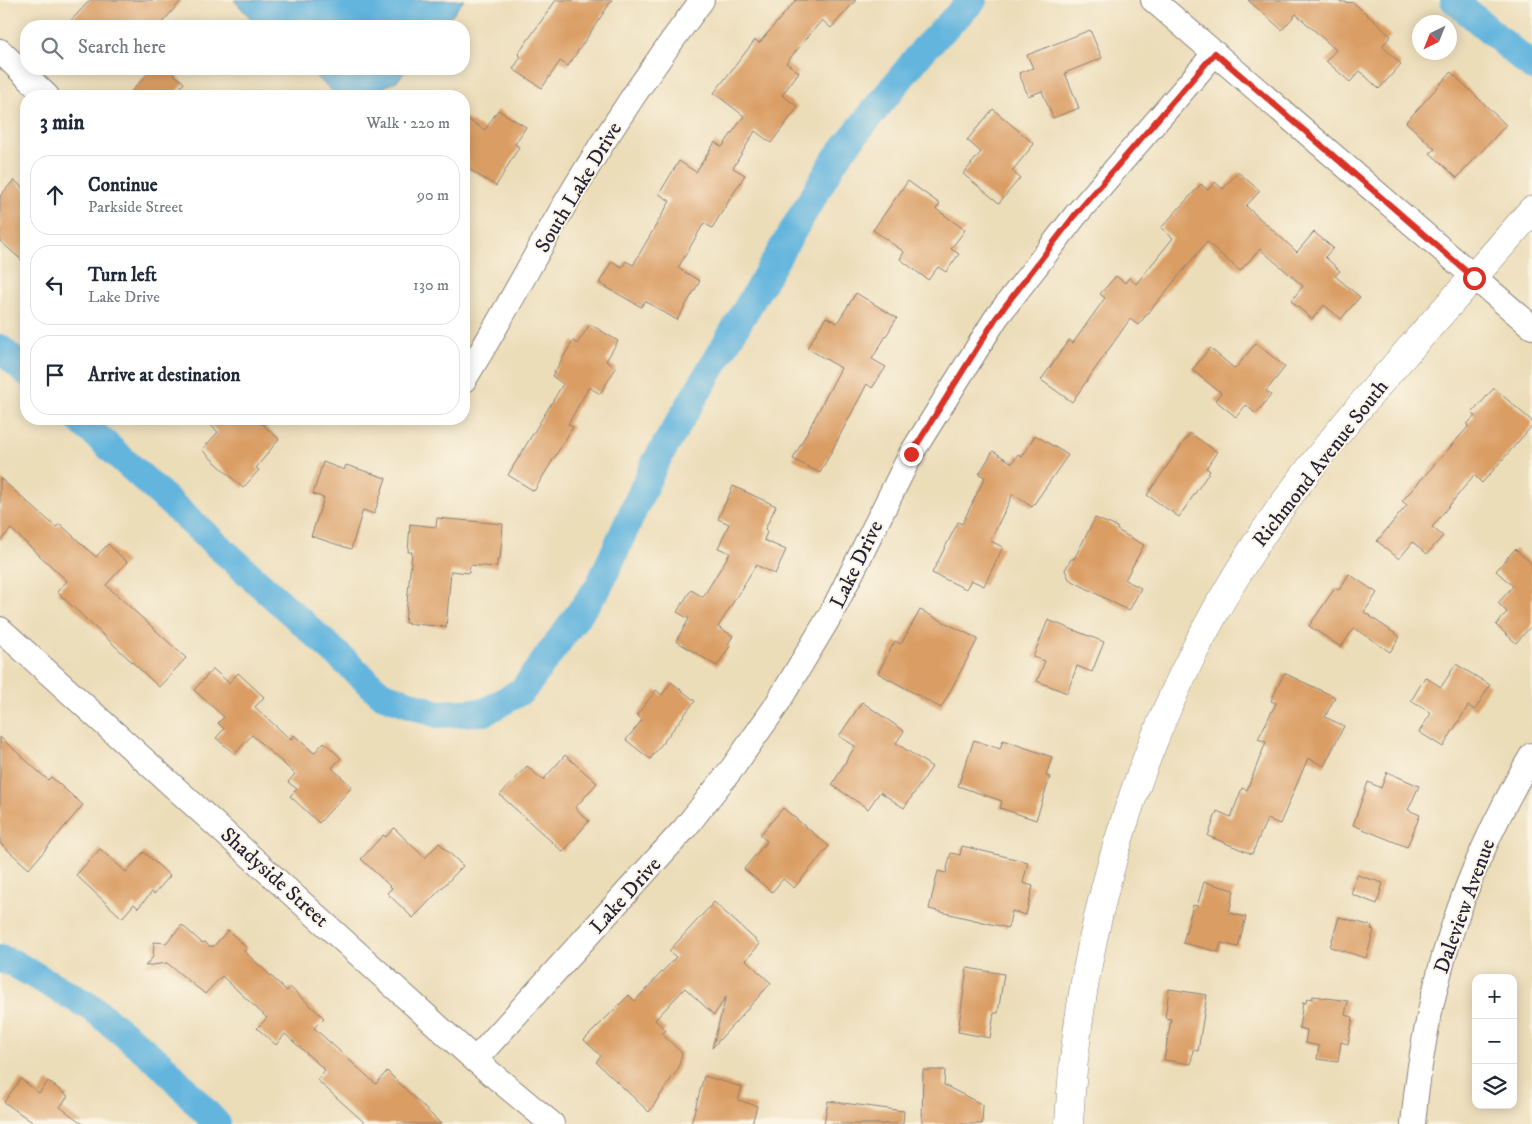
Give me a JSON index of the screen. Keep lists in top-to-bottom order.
{
  "streets": {
    "street": [
      "South Lake Drive",
      "Richmond Avenue South",
      "Lake Drive",
      "Shadyside Street",
      "Daleview Avenue"
    ]
  },
  "crossings": [
    ["Lake Drive", "Shadyside Street"]
  ],
  "north": "bottom left",
  "page": {
    "search": "Search here",
    "heading": ["3 min", "Walk · 220 m"],
    "list": [
      ["Continue", "Parkside Street", "90 m"],
      ["Turn left", "Lake Drive", "130 m"],
      "Arrive at destination"
    ],
    "map_buttons": ["+", "−"]
  }
}
